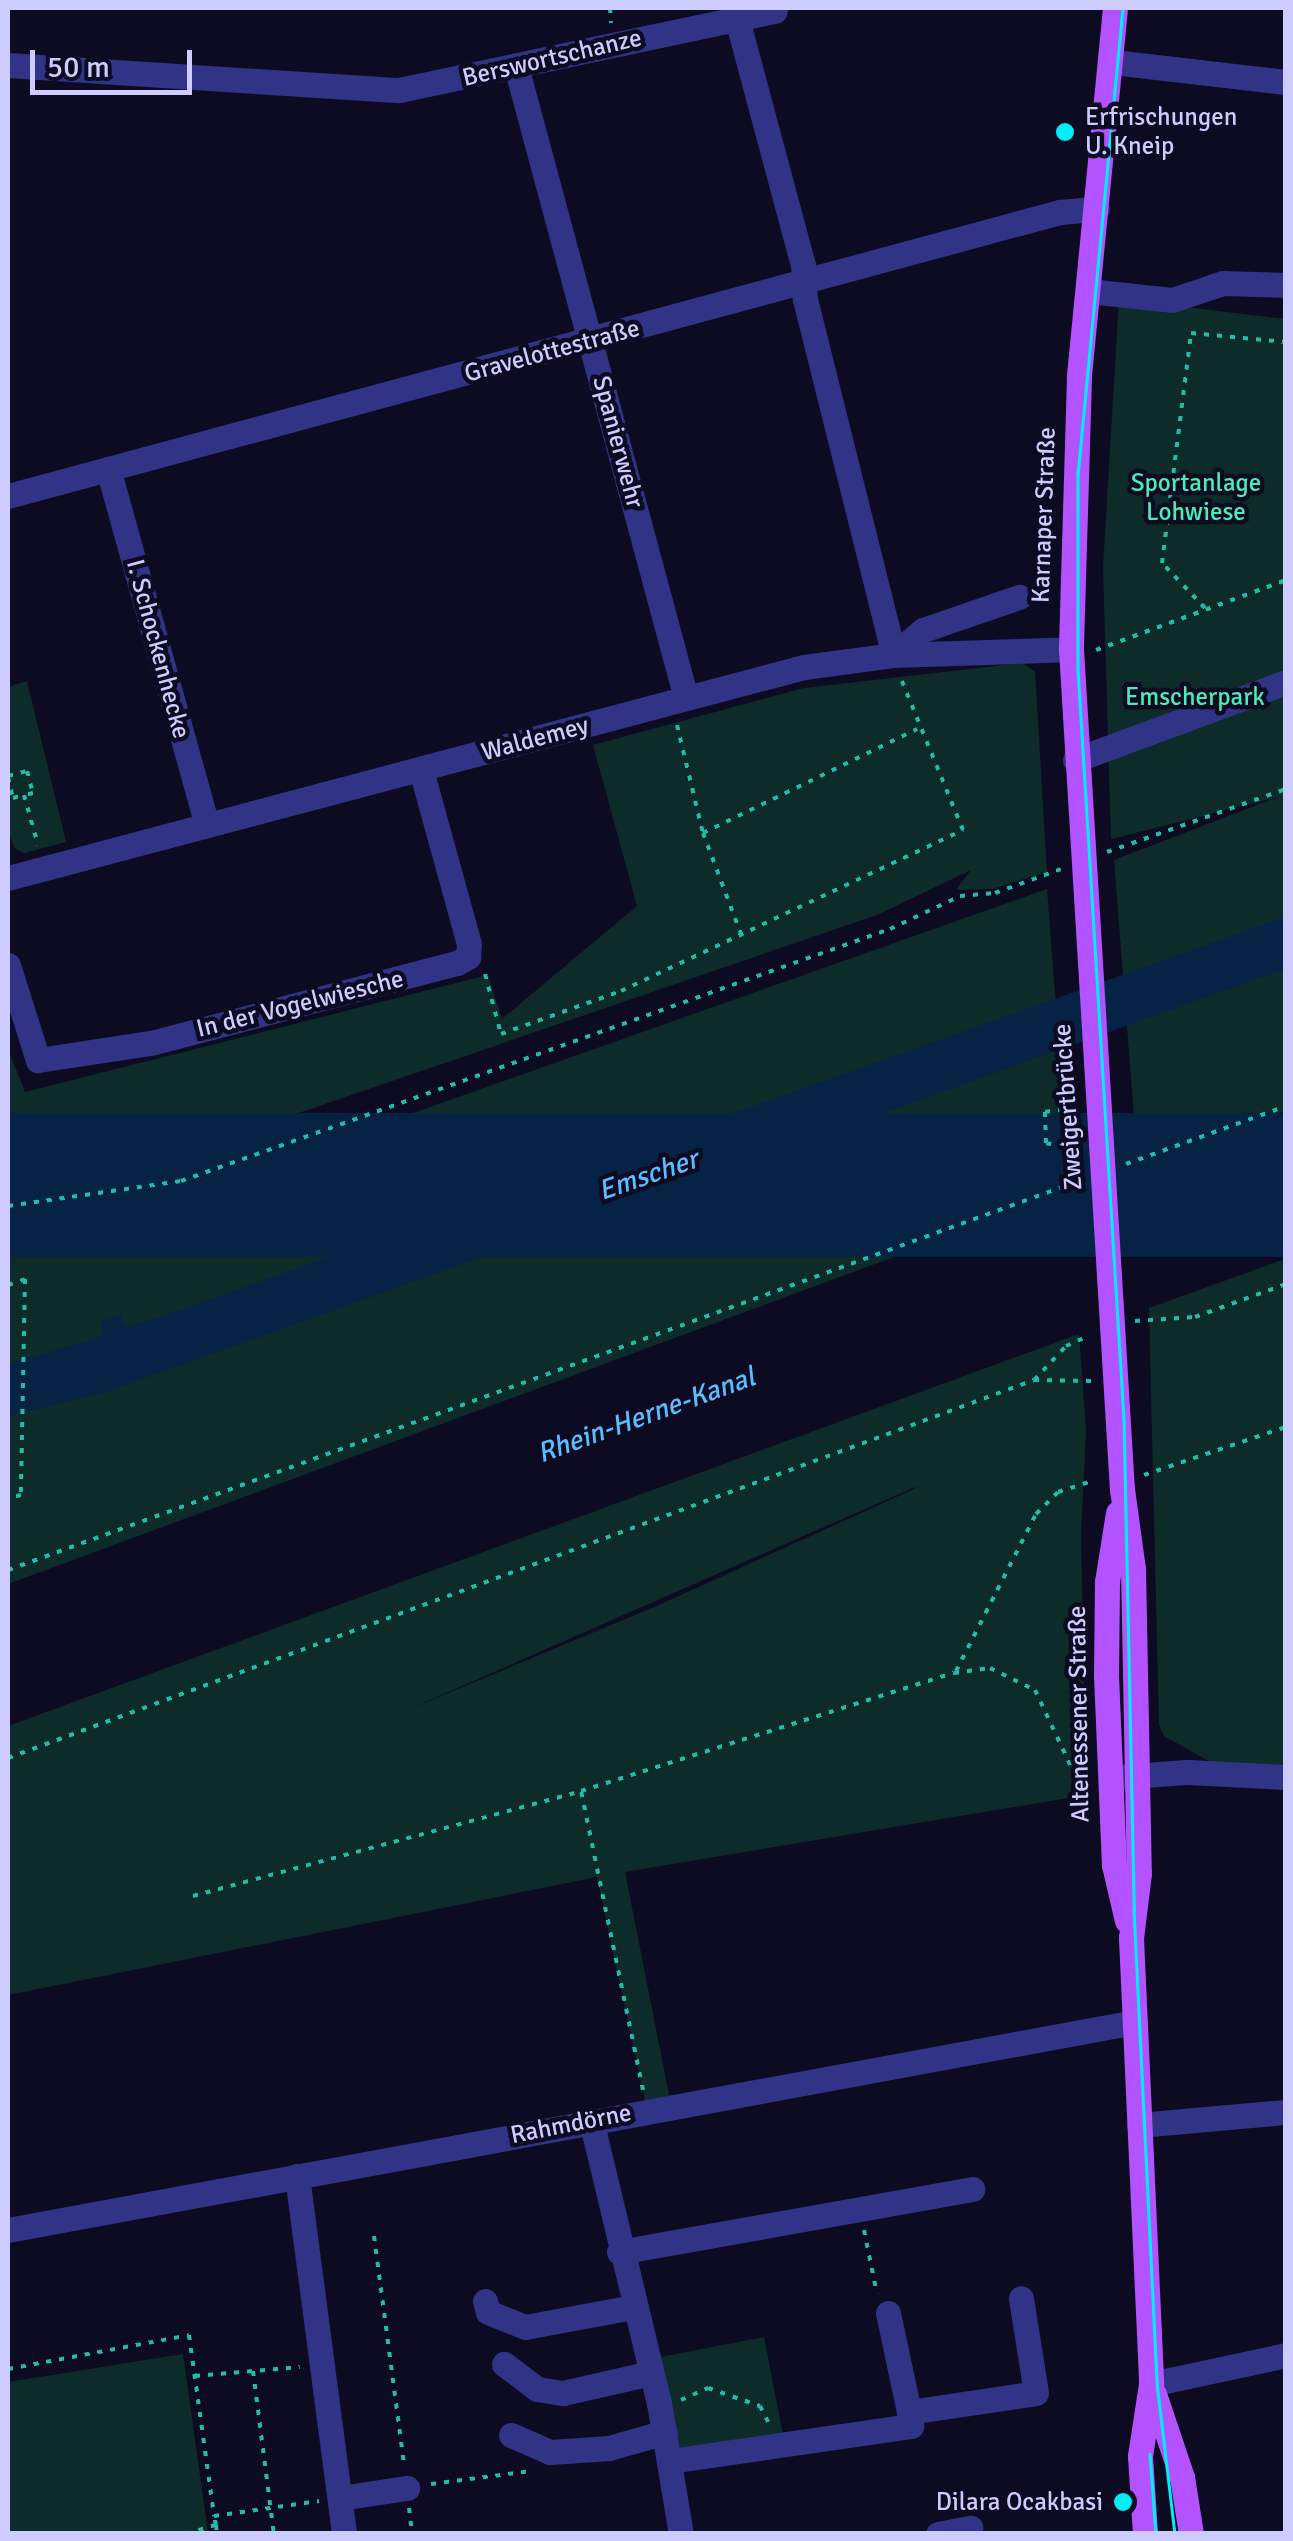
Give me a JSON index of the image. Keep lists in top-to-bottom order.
{
  "streets": {
    "main road": ["Karnaper Straße", "Zweigertbrücke", "Altenessener Straße"],
    "street": [
      "Berswortschanze",
      "Gravelottestraße",
      "Spanierwehr",
      "I. Schockenhecke",
      "Waldemey",
      "In der Vogelwiesche",
      "Rahmdörne"
    ]
  },
  "crossings": [
    ["Berswortschanze", "Spanierwehr"],
    ["Gravelottestraße", "Spanierwehr"],
    ["Gravelottestraße", "Karnaper Straße"],
    ["Gravelottestraße", "I. Schockenhecke"],
    ["Spanierwehr", "Waldemey"],
    ["Karnaper Straße", "Waldemey"],
    ["Karnaper Straße", "Zweigertbrücke"],
    ["I. Schockenhecke", "Waldemey"],
    ["Zweigertbrücke", "Altenessener Straße"],
    ["Altenessener Straße", "Rahmdörne"]
  ],
  "water": ["Emscher", "Rhein-Herne-Kanal"],
  "parks": ["Sportanlage Lohwiese", "Emscherpark"],
  "places": ["Erfrischungen U. Kneip", "Dilara Ocakbasi"],
  "scale_bar": "50 m"
}
